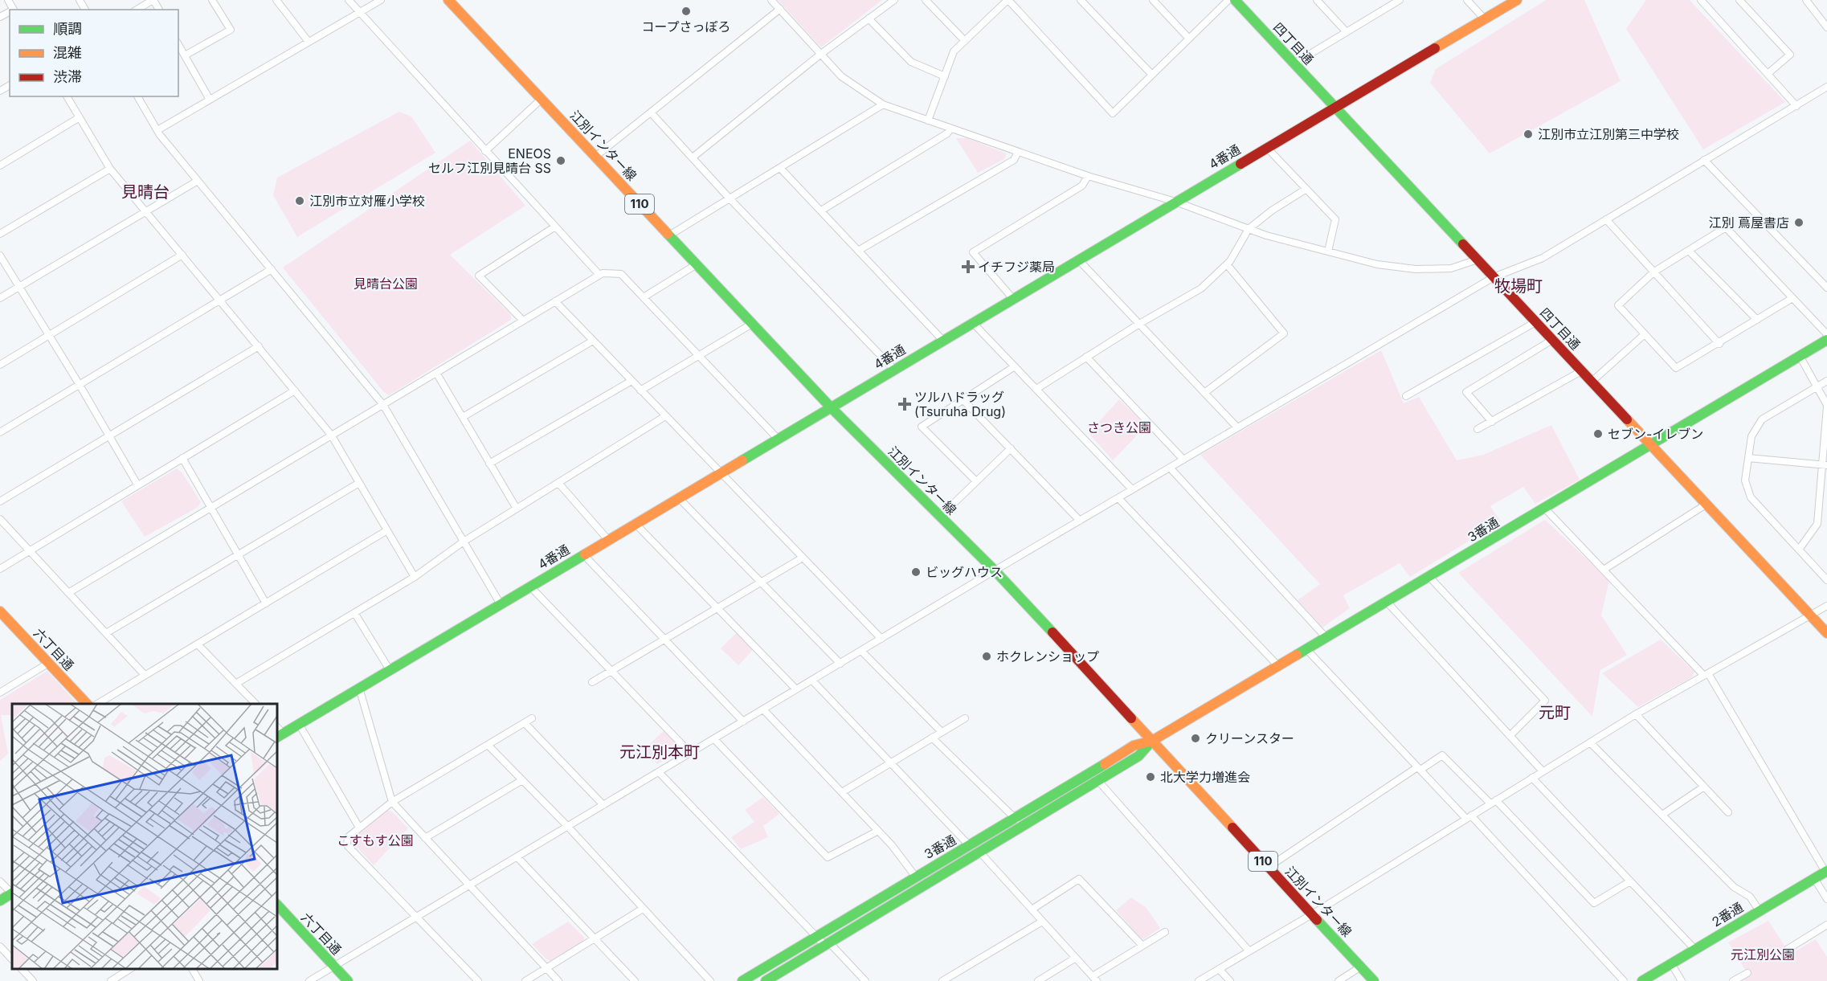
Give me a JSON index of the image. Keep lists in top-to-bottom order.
{
  "streets": {
    "street": [
      "四丁目通",
      "江別インター線",
      "4番通",
      "110",
      "3番通",
      "六丁目通",
      "2番通"
    ]
  },
  "crossings": [
    ["四丁目通", "4番通"],
    ["四丁目通", "3番通"],
    ["江別インター線", "4番通"],
    ["江別インター線", "3番通"]
  ],
  "districts": [
    "見晴台",
    "牧場町",
    "元町",
    "元江別本町"
  ],
  "parks": [
    "見晴台公園",
    "さつき公園",
    "こすもす公園",
    "元江別公園"
  ],
  "places": {
    "other": [
      "コープさっぽろ",
      "江別市立江別第三中学校",
      "ENEOS セルフ江別見晴台 SS",
      "江別市立対雁小学校",
      "江別 蔦屋書店",
      "セブン-イレブン",
      "ビッグハウス",
      "ホクレンショップ",
      "クリーンスター",
      "北大学力増進会"
    ],
    "health": ["イチフジ薬局", "ツルハドラッグ (Tsuruha Drug)"]
  },
  "legend": ["順調", "混雑", "渋滞"]
}
